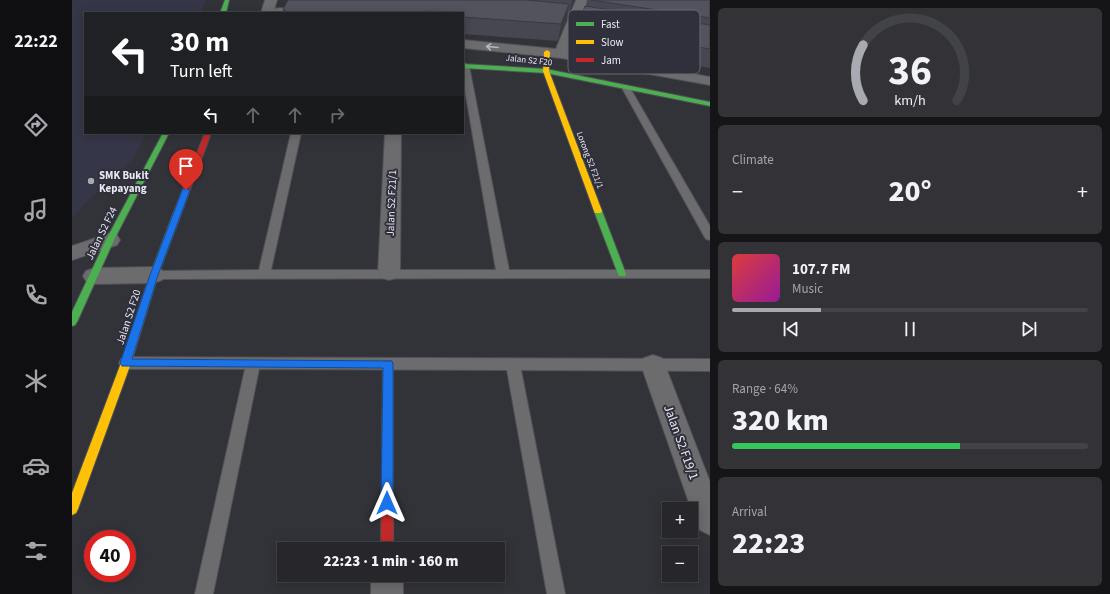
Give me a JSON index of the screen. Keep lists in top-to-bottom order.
{
  "streets": {
    "street": [
      "Jalan S2 F20",
      "Lorong S2 F21/1",
      "Jalan S2 F21/1",
      "Jalan S2 F24",
      "Jalan S2 F19/1"
    ]
  },
  "crossings": [
    ["Jalan S2 F20", "Lorong S2 F21/1"]
  ],
  "places": ["SMK Bukit Kepayang"],
  "legend": ["Fast", "Slow", "Jam"],
  "page": {
    "tabs": "22:22",
    "turn": ["30 m", "Turn left"],
    "tile": [
      "Climate",
      ["Range · 64%", "320 km"],
      ["Arrival", "22:23"]
    ],
    "heat": ["−", "20°", "+"],
    "song": ["107.7 FM", "Music"],
    "map_buttons": ["+", "−"],
    "limit": "40",
    "trip": "22:23 · 1 min · 160 m",
    "gauge": ["36", "km/h"]
  }
}
